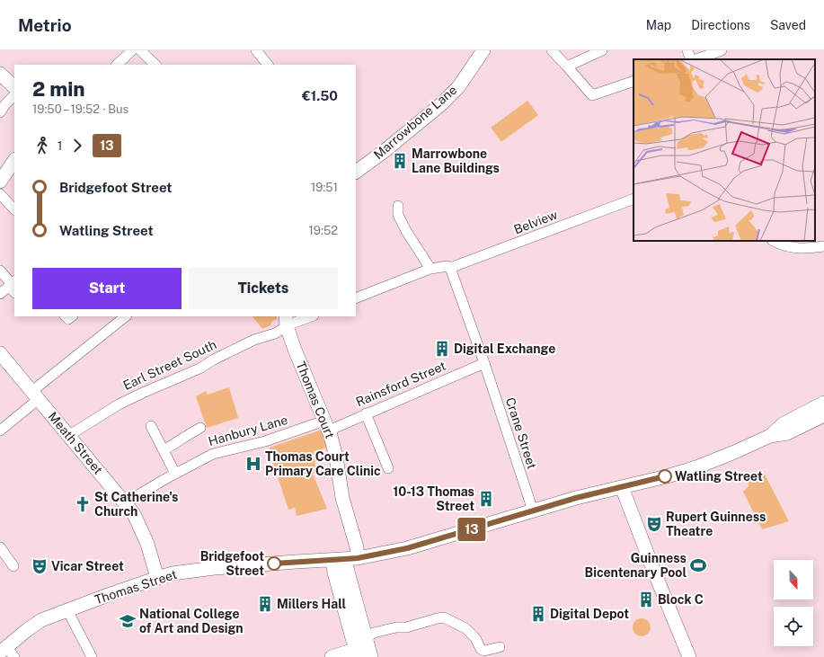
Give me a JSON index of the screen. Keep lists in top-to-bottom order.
{
  "streets": {
    "main road": [
      "Marrowbone Lane",
      "Thomas Court",
      "Meath Street",
      "Thomas Street"
    ],
    "street": [
      "Belview",
      "Earl Street South",
      "Rainsford Street",
      "Hanbury Lane",
      "Crane Street"
    ]
  },
  "crossings": [
    ["Belview", "Crane Street"],
    ["Earl Street South", "Thomas Court"],
    ["Earl Street South", "Meath Street"],
    ["Rainsford Street", "Thomas Court"],
    ["Rainsford Street", "Hanbury Lane"],
    ["Rainsford Street", "Crane Street"],
    ["Thomas Court", "Hanbury Lane"],
    ["Thomas Court", "Thomas Street"],
    ["Hanbury Lane", "Meath Street"],
    ["Crane Street", "Thomas Street"],
    ["Meath Street", "Thomas Street"]
  ],
  "places": {
    "building": [
      "Marrowbone Lane Buildings",
      "Digital Exchange",
      "10-13 Thomas Street",
      "Block C",
      "Millers Hall",
      "Digital Depot"
    ],
    "hospital": ["Thomas Court Primary Care Clinic"],
    "other": ["Watling Street", "Bridgefoot Street"],
    "church": ["St Catherine's Church"],
    "theatre": ["Rupert Guinness Theatre", "Vicar Street"],
    "sports": ["Guinness Bicentenary Pool"],
    "school or university": ["National College of Art and Design"]
  },
  "lines": ["bus line 13"],
  "north": "bottom",
  "page": {
    "header": "Metrio",
    "nav": ["Map", "Directions", "Saved"],
    "on_map": "13",
    "heading": ["2 min", "19:50 – 19:52 · Bus", "€1.50"],
    "legs": ["1", "13"],
    "list": [
      {
        "name": "Bridgefoot Street",
        "value": "19:51"
      },
      {
        "name": "Watling Street",
        "value": "19:52"
      }
    ],
    "buttons": ["Start", "Tickets"]
  }
}
